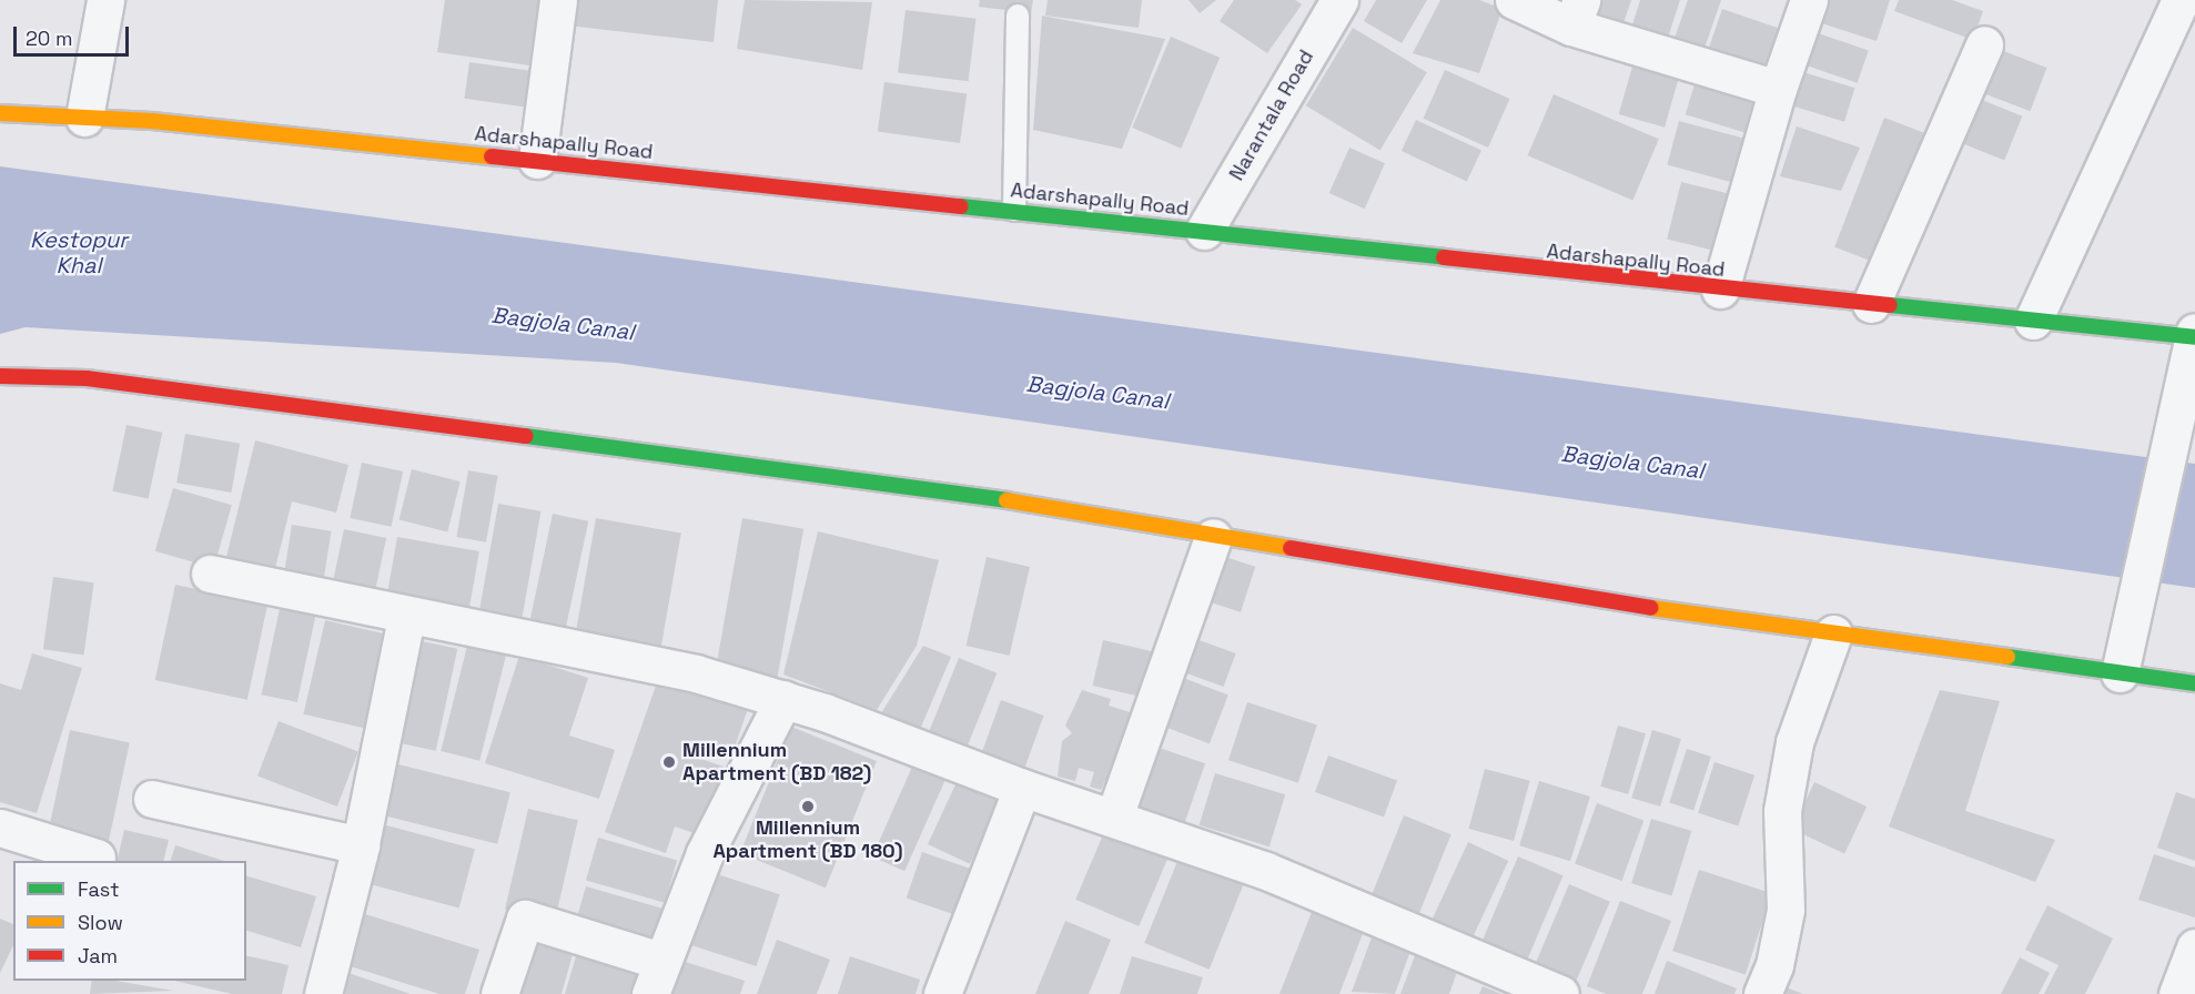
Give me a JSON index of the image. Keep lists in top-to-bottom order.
{
  "streets": {
    "street": ["Narantala Road", "Adarshapally Road"]
  },
  "crossings": [
    ["Narantala Road", "Adarshapally Road"]
  ],
  "water": ["Kestopur Khal", "Bagjola Canal"],
  "places": ["Millennium Apartment (BD 182)", "Millennium Apartment (BD 180)"],
  "legend": ["Fast", "Slow", "Jam"],
  "scale_bar": "20 m"
}
